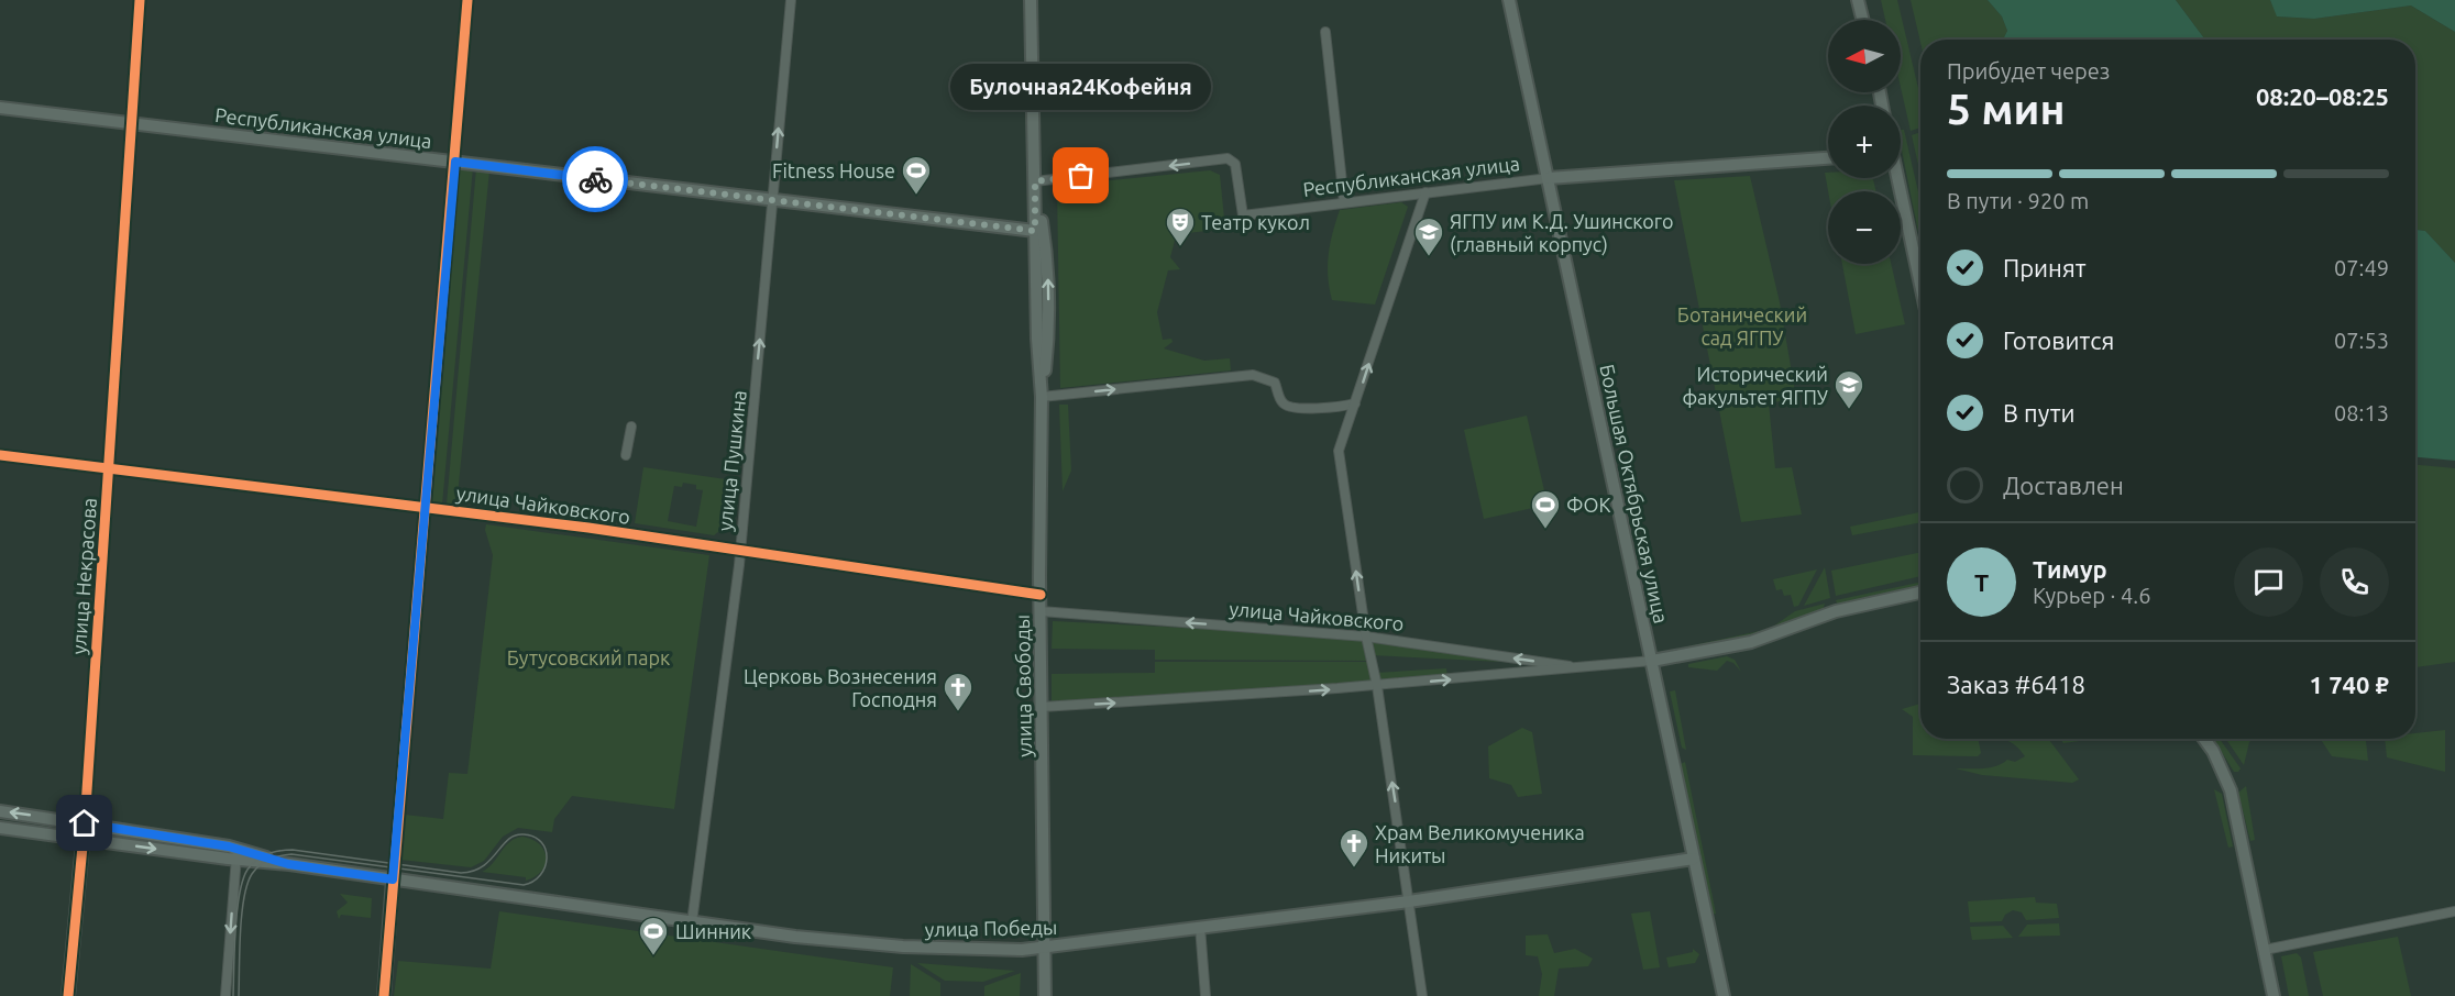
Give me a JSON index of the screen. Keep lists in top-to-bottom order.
{
  "streets": {
    "main road": [
      "Республиканская улица",
      "Большая Октябрьская улица",
      "улица Чайковского",
      "улица Некрасова",
      "улица Свободы",
      "улица Победы"
    ],
    "street": ["улица Пушкина"]
  },
  "crossings": [
    ["Республиканская улица", "улица Пушкина"],
    ["Республиканская улица", "Большая Октябрьская улица"],
    ["Республиканская улица", "улица Некрасова"],
    ["Республиканская улица", "улица Свободы"],
    ["улица Пушкина", "улица Чайковского"],
    ["улица Пушкина", "улица Победы"],
    ["Большая Октябрьская улица", "улица Чайковского"],
    ["Большая Октябрьская улица", "улица Победы"],
    ["улица Чайковского", "улица Некрасова"],
    ["улица Чайковского", "улица Свободы"],
    ["улица Некрасова", "улица Победы"],
    ["улица Свободы", "улица Победы"]
  ],
  "one_way": ["улица Пушкина"],
  "parks": ["Ботанический сад ЯГПУ", "Бутусовский парк"],
  "places": {
    "other": ["Булочная24Кофейня"],
    "sports": ["Fitness House", "ФОК", "Шинник"],
    "theatre": ["Театр кукол"],
    "school or university": ["ЯГПУ им К.Д. Ушинского (главный корпус)", "Исторический факультет ЯГПУ"],
    "church": ["Церковь Вознесения Господня", "Храм Великомученика Никиты"]
  },
  "north": "left",
  "page": {
    "map_buttons": ["+", "−"],
    "heading": ["5 мин", "Прибудет через", "08:20–08:25"],
    "panel": [
      "Тимур",
      "Курьер · 4.6",
      "Заказ #6418",
      "1 740 ₽"
    ],
    "bubble": "Булочная24Кофейня",
    "bar": "В пути · 920 m",
    "list": [
      ["Принят", "07:49"],
      ["Готовится", "07:53"],
      ["В пути", "08:13"],
      "Доставлен"
    ],
    "round": "Т"
  }
}
